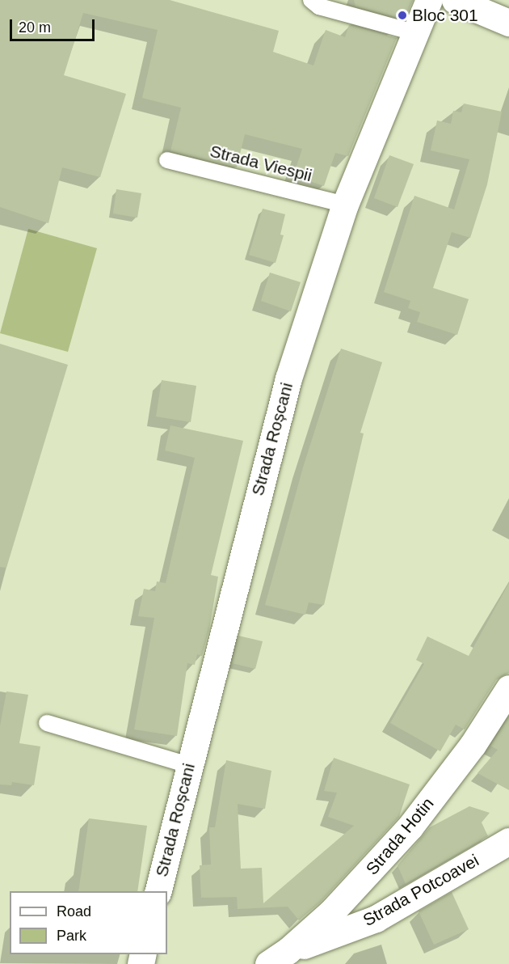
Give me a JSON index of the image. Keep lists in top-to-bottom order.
{
  "streets": {
    "street": ["Strada Roșcani", "Strada Hotin", "Strada Potcoavei"],
    "lane": ["Strada Viespii"]
  },
  "crossings": [
    ["Strada Viespii", "Strada Roșcani"],
    ["Strada Hotin", "Strada Potcoavei"]
  ],
  "places": ["Bloc 301"],
  "legend": ["Road", "Park"],
  "scale_bar": "20 m"
}
